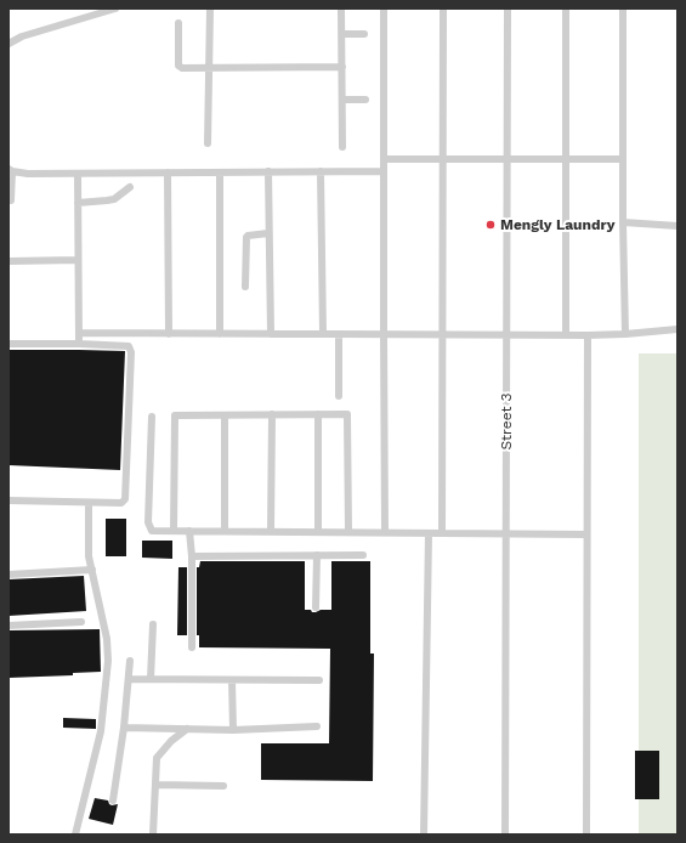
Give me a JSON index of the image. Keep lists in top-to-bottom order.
{
  "streets": {
    "street": ["Street 3"]
  },
  "places": ["Mengly Laundry"]
}
